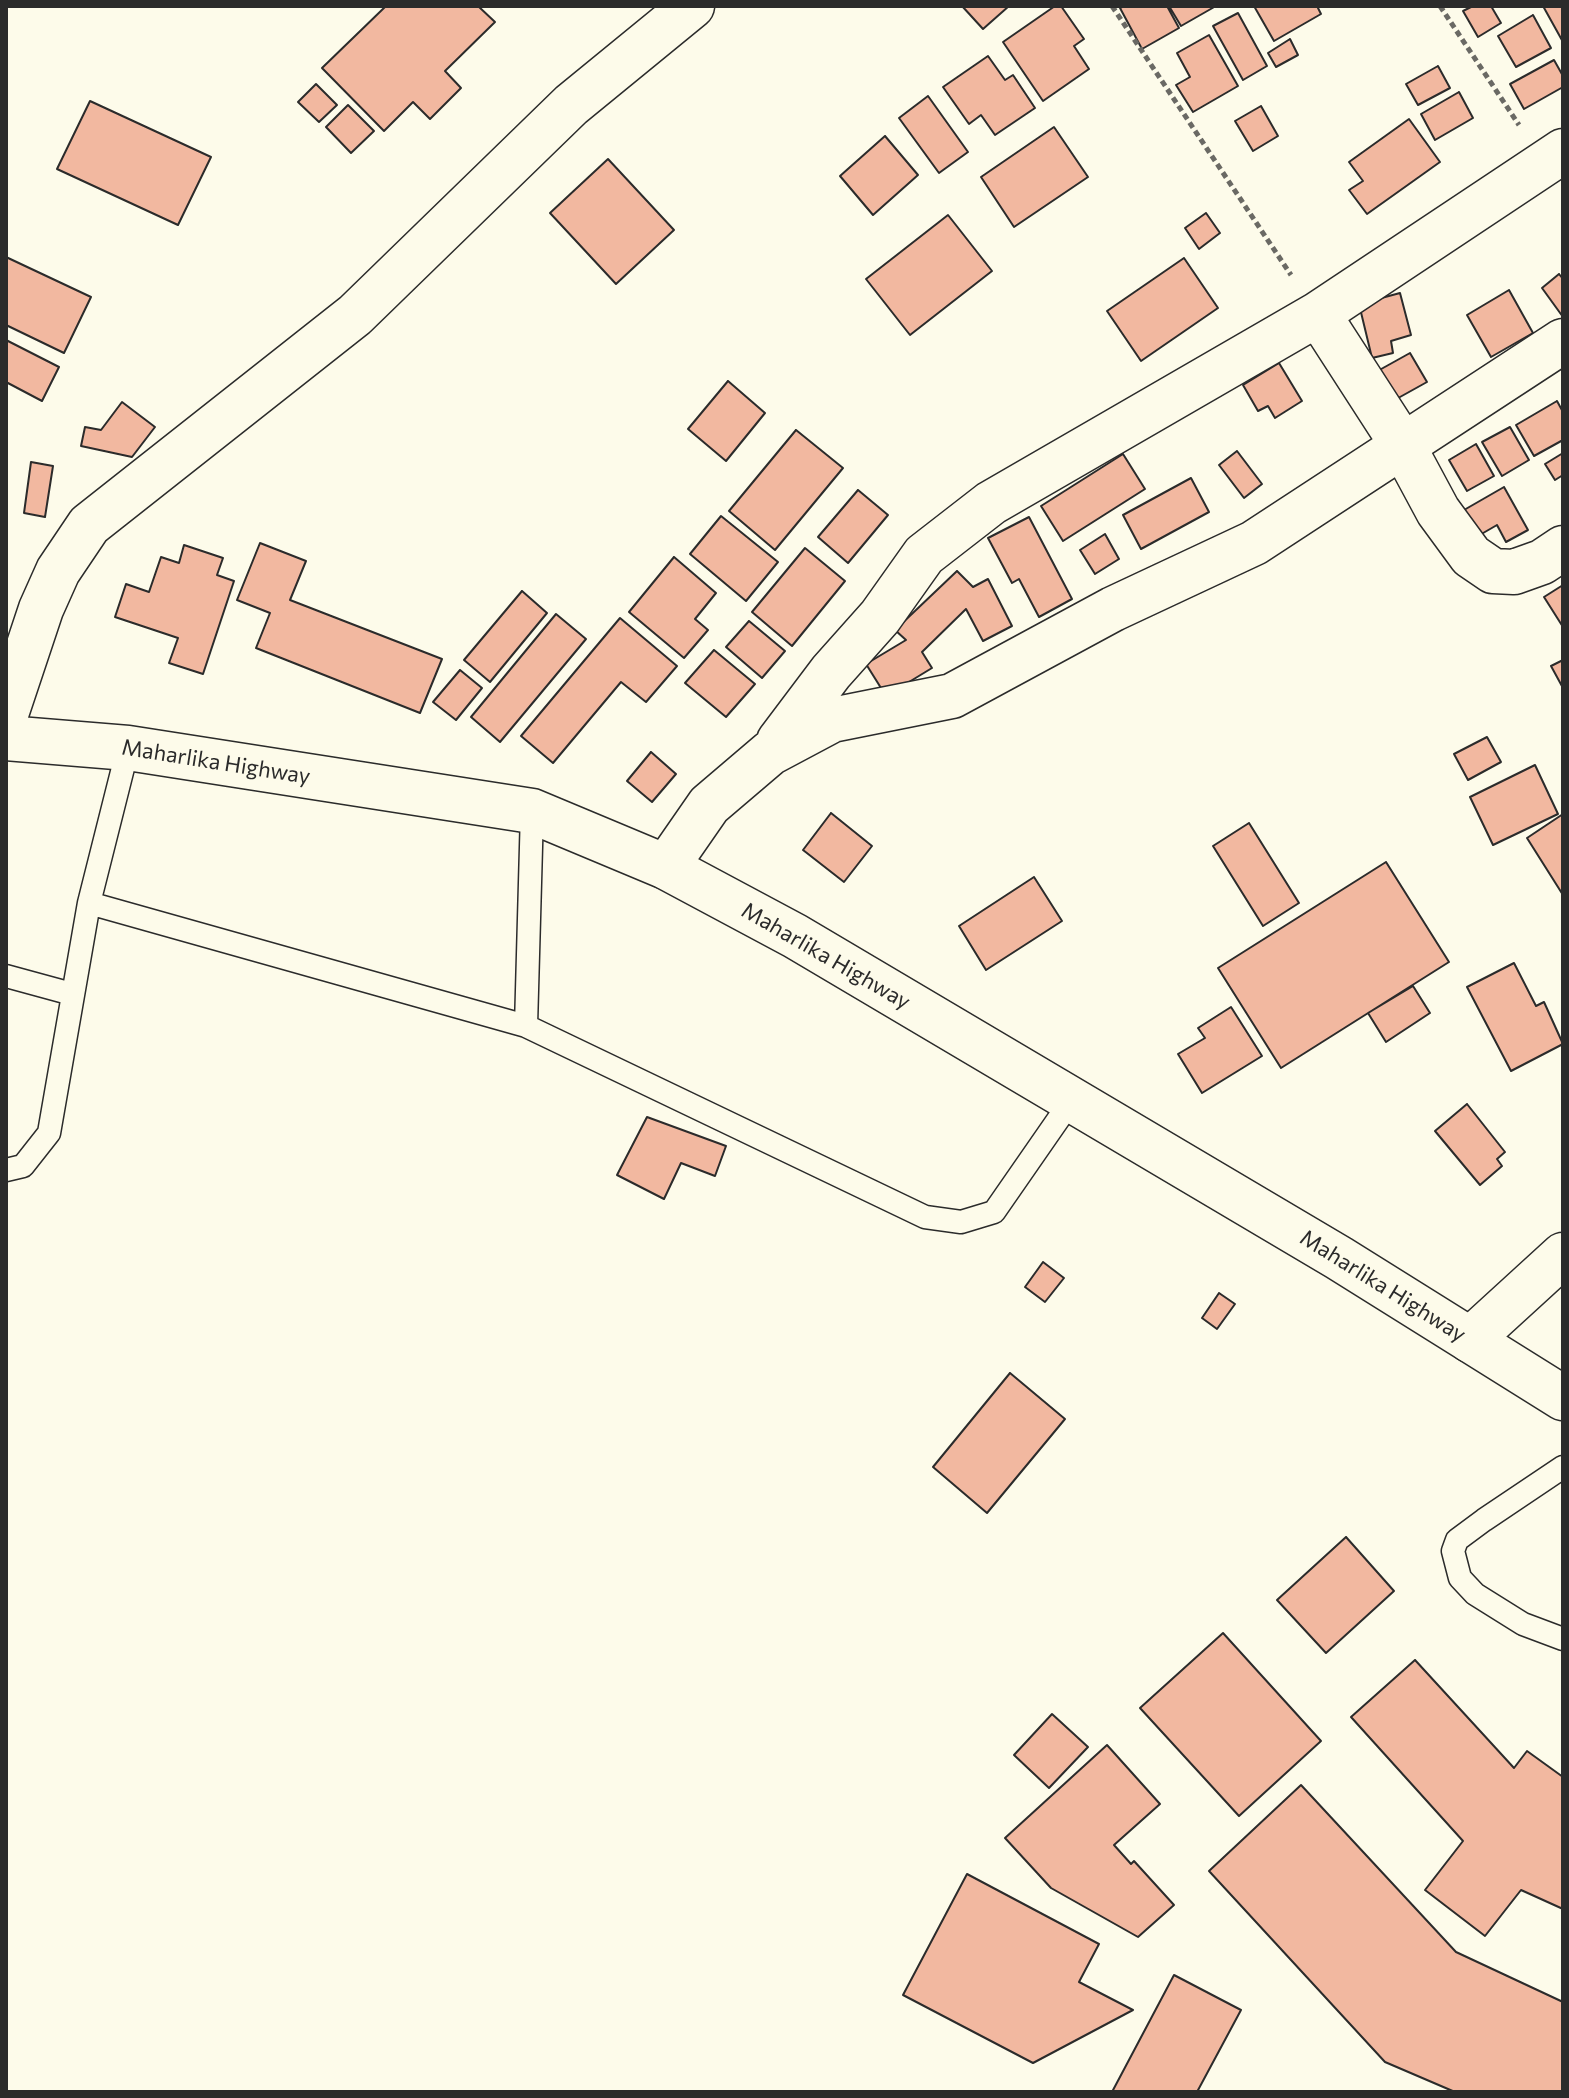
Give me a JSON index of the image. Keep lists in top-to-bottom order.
{
  "streets": {
    "main road": ["Maharlika Highway"]
  }
}
